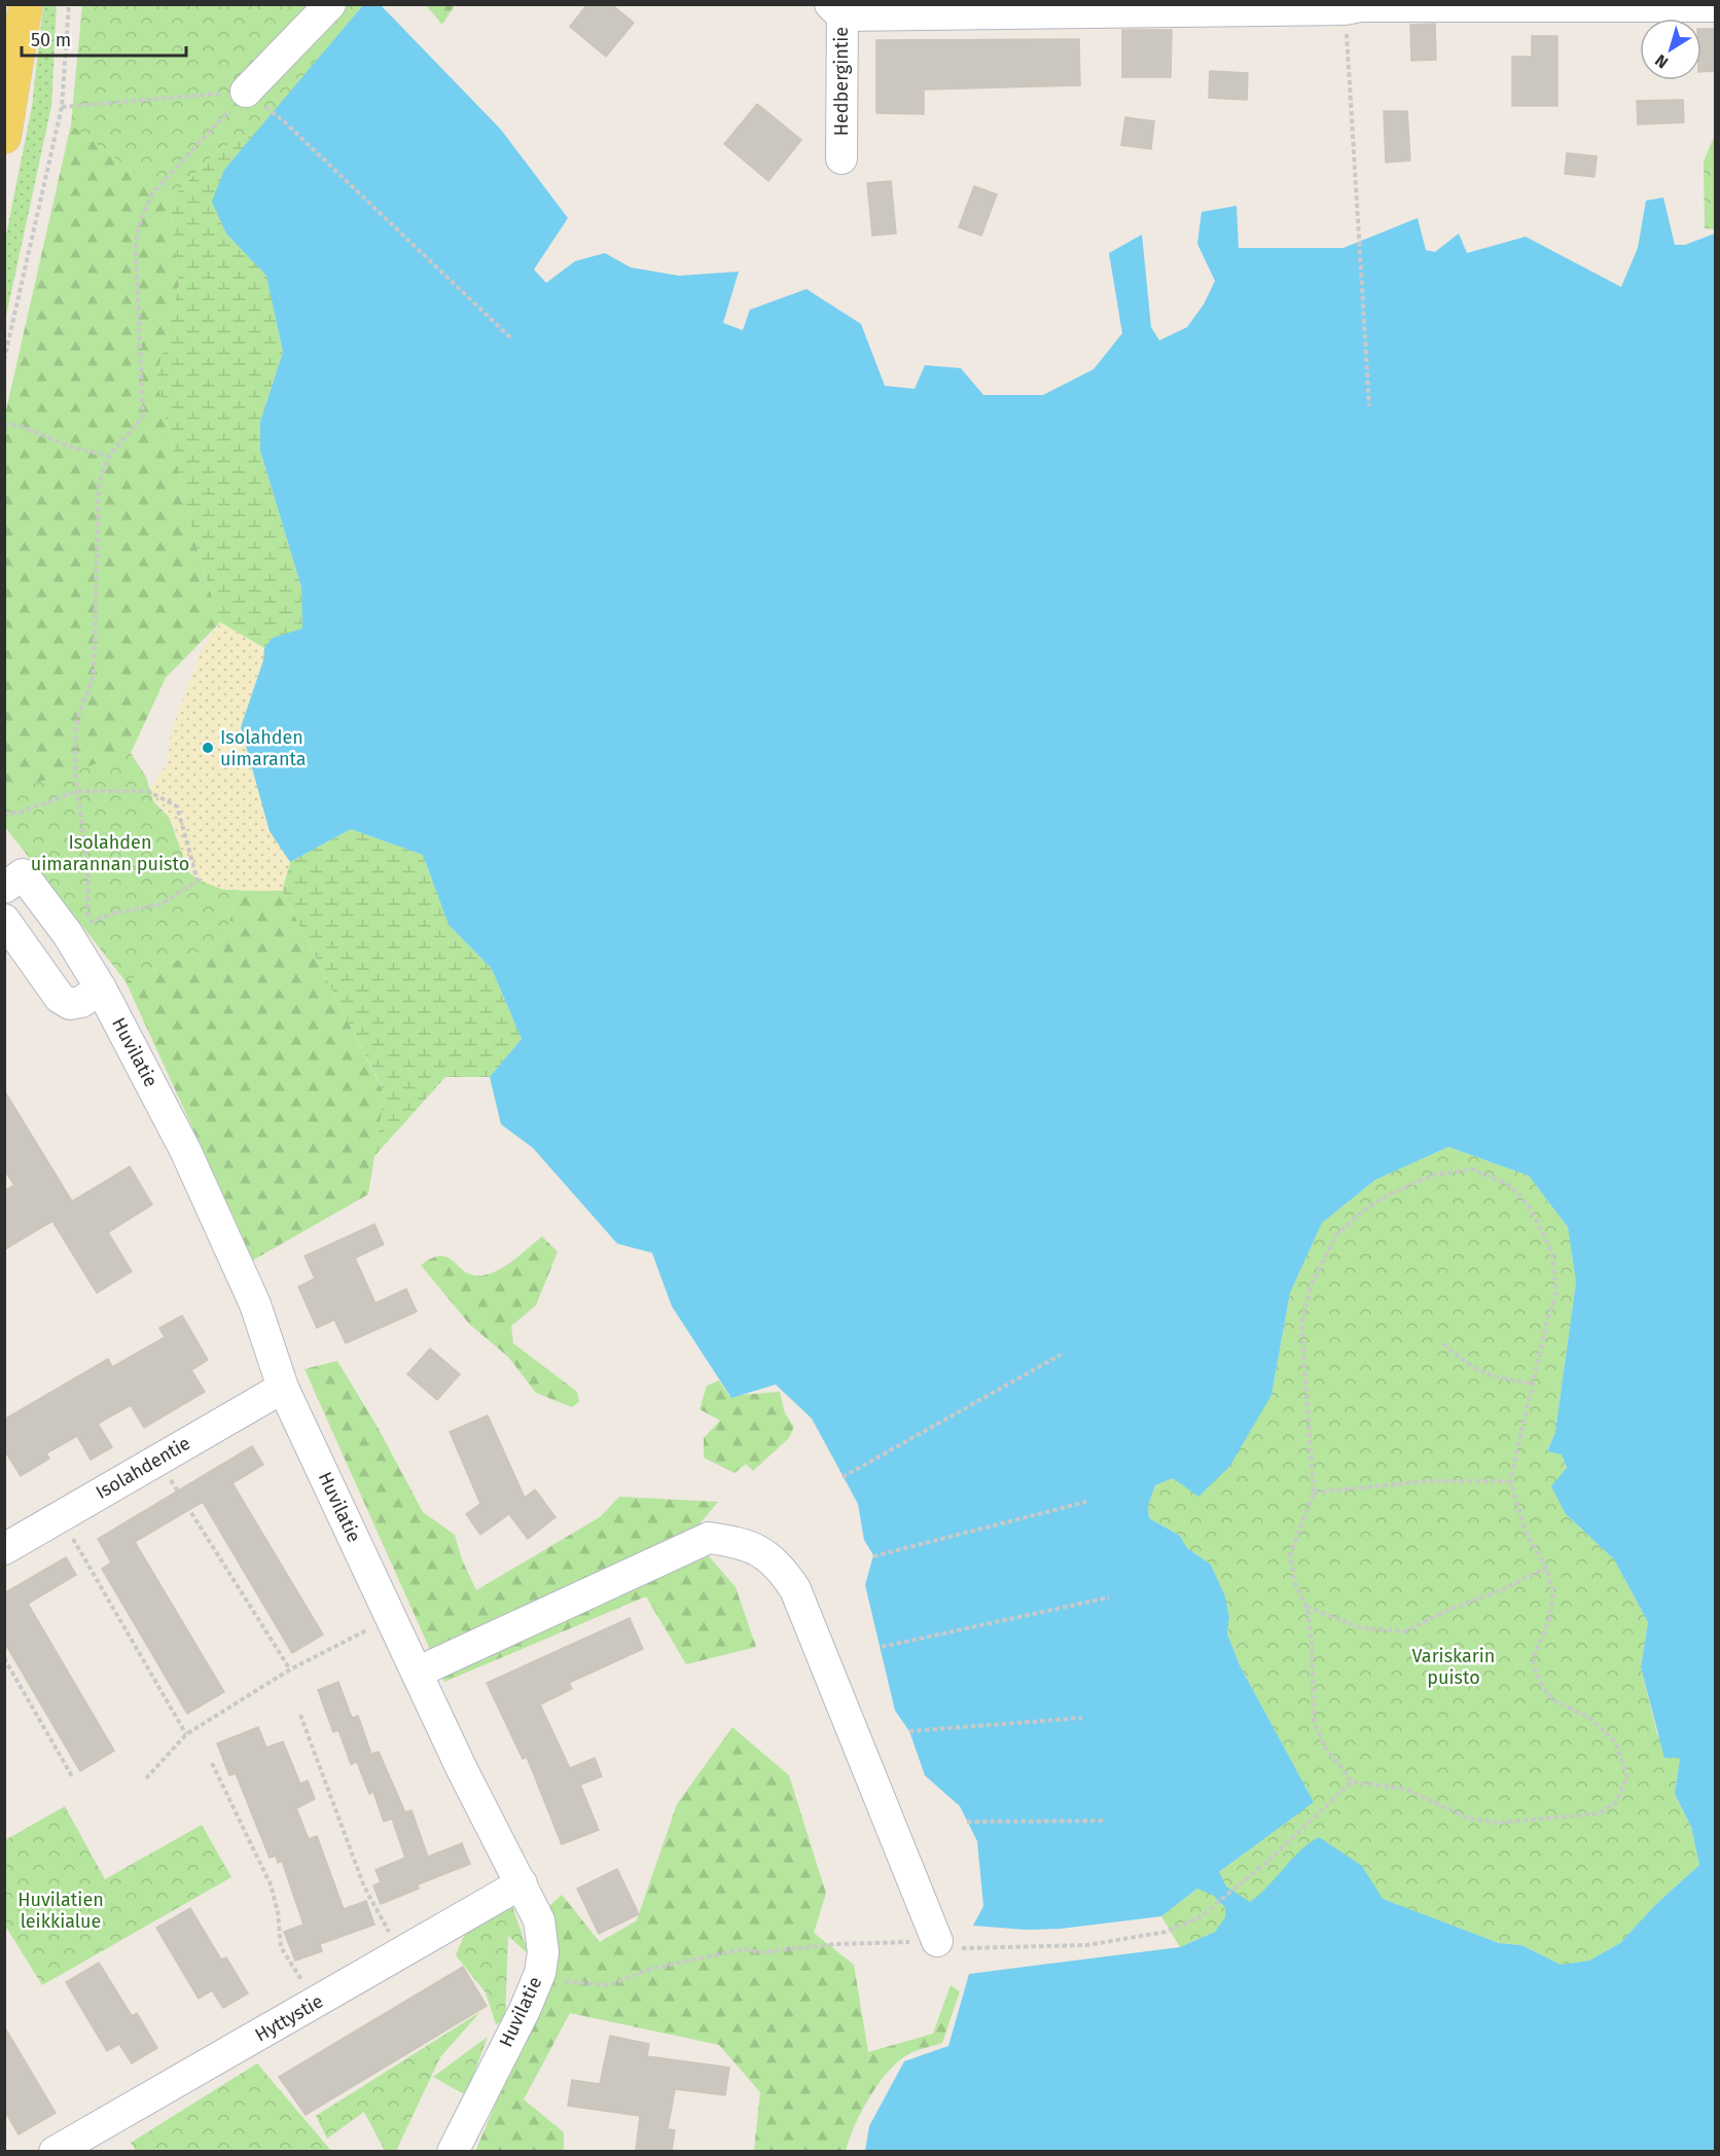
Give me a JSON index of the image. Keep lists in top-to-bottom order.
{
  "streets": {
    "street": [
      "Hedbergintie",
      "Huvilatie",
      "Isolahdentie",
      "Hyttystie"
    ]
  },
  "crossings": [
    ["Huvilatie", "Isolahdentie"],
    ["Huvilatie", "Hyttystie"]
  ],
  "parks": ["Isolahden uimarannan puisto", "Variskarin puisto", "Huvilatien leikkialue"],
  "places": ["Isolahden uimaranta"],
  "scale_bar": "50 m",
  "north": "bottom left"
}
